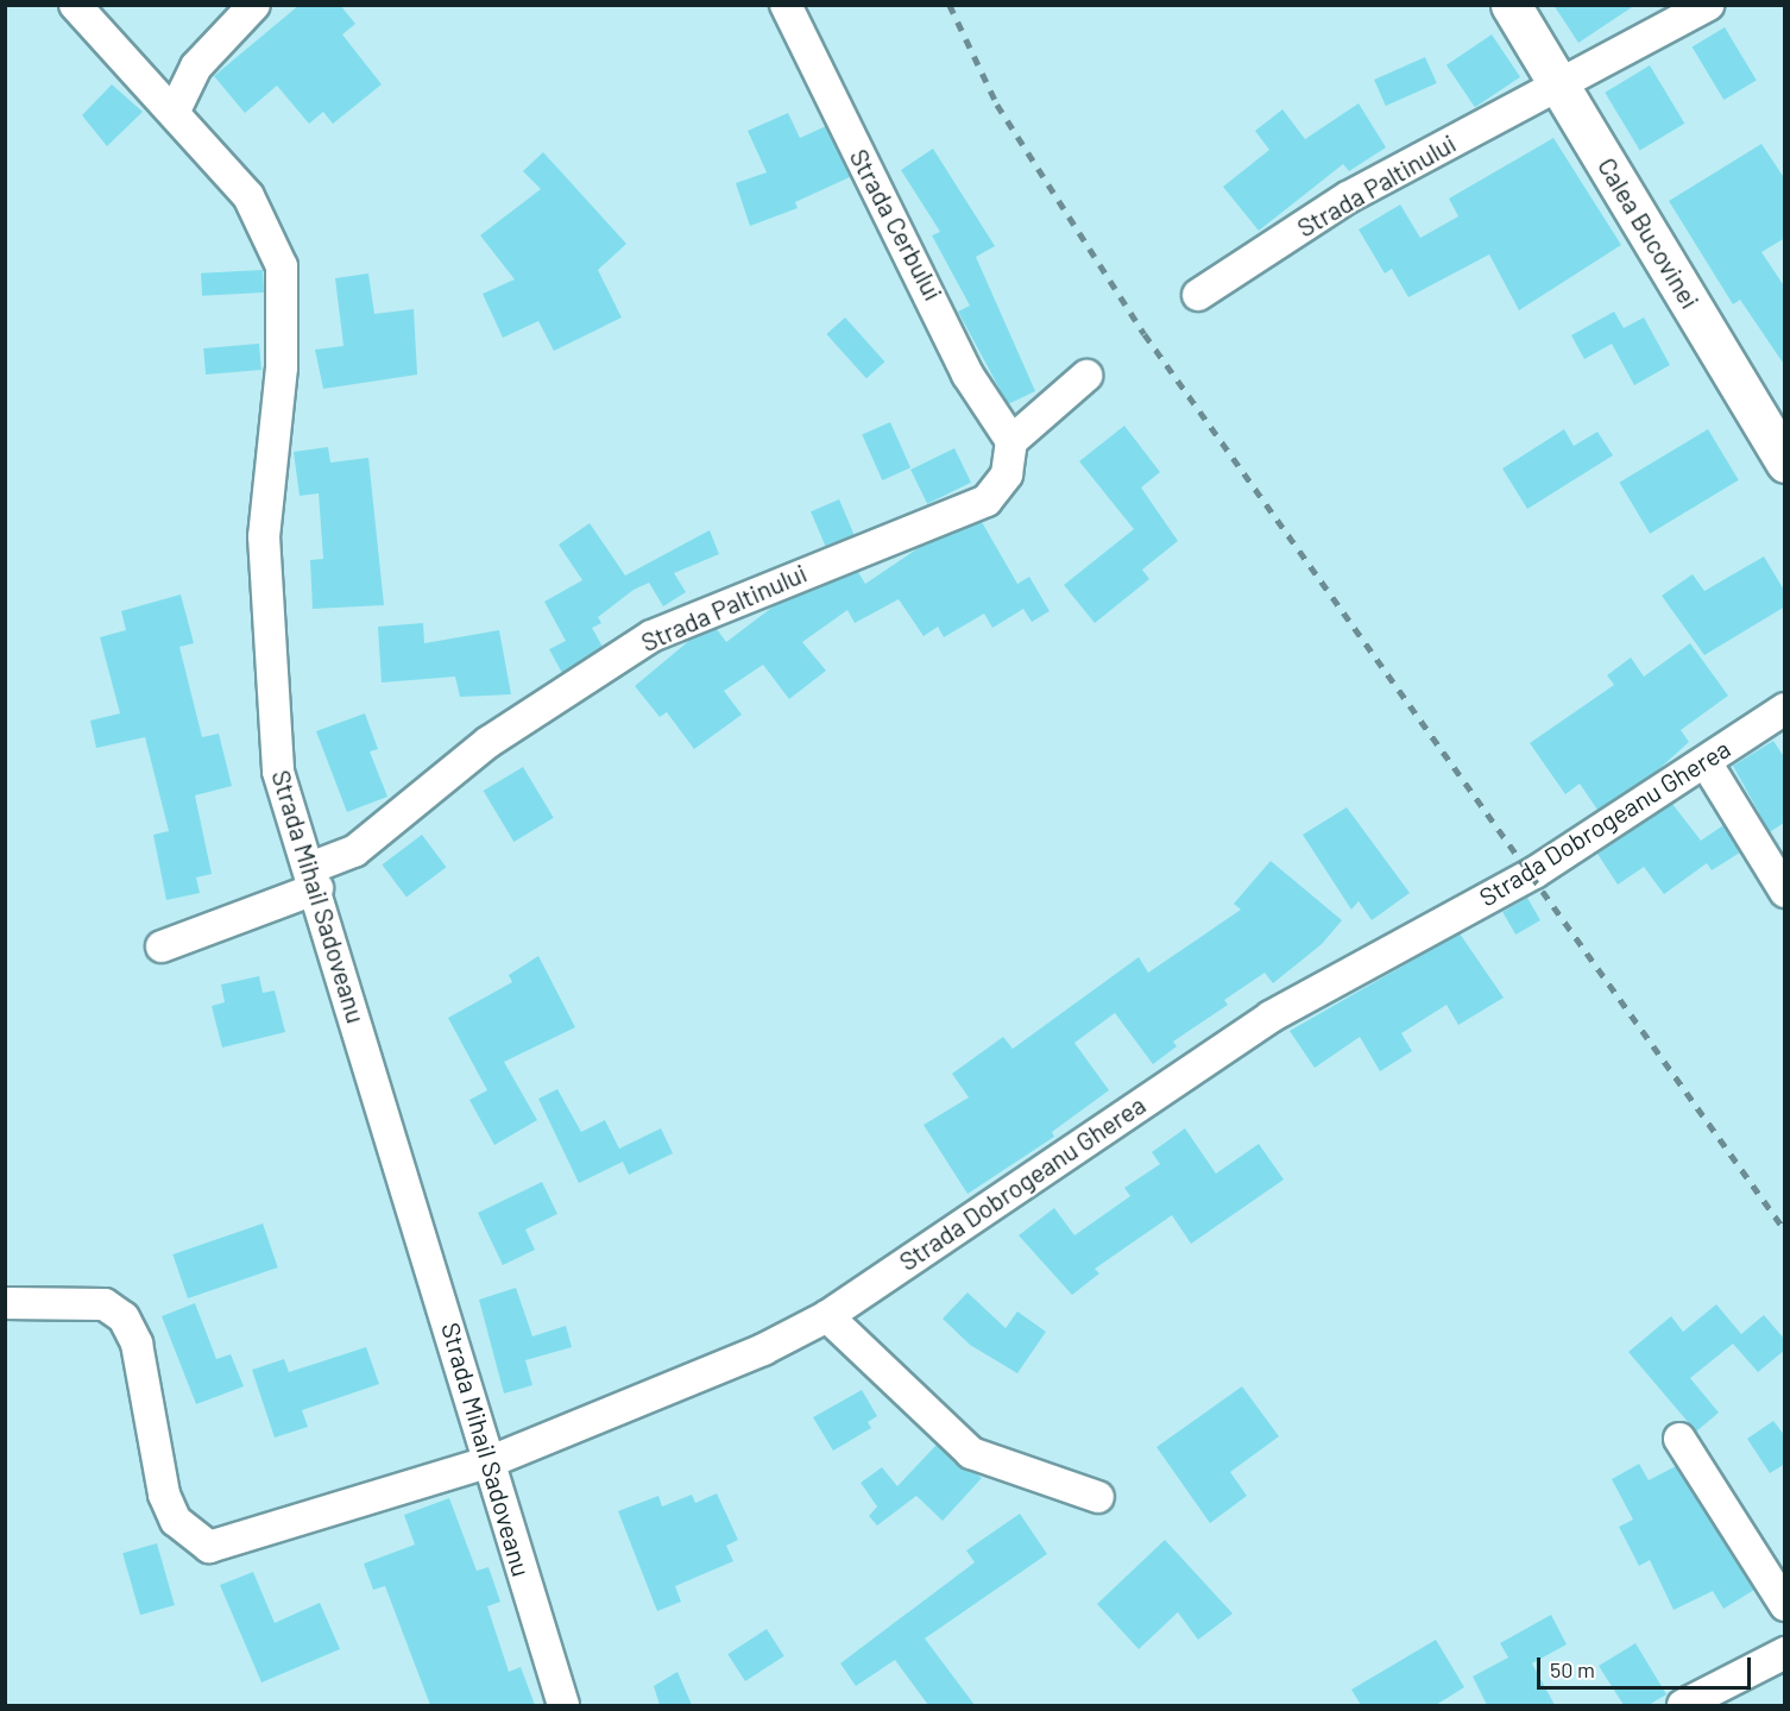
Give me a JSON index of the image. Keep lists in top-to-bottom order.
{
  "streets": {
    "highway": ["Calea Bucovinei"],
    "street": [
      "Strada Paltinului",
      "Strada Cerbului",
      "Strada Dobrogeanu Gherea",
      "Strada Mihail Sadoveanu"
    ]
  },
  "crossings": [
    ["Strada Paltinului", "Strada Cerbului"],
    ["Strada Paltinului", "Calea Bucovinei"],
    ["Strada Paltinului", "Strada Mihail Sadoveanu"],
    ["Strada Dobrogeanu Gherea", "Strada Mihail Sadoveanu"]
  ],
  "scale_bar": "50 m"
}
